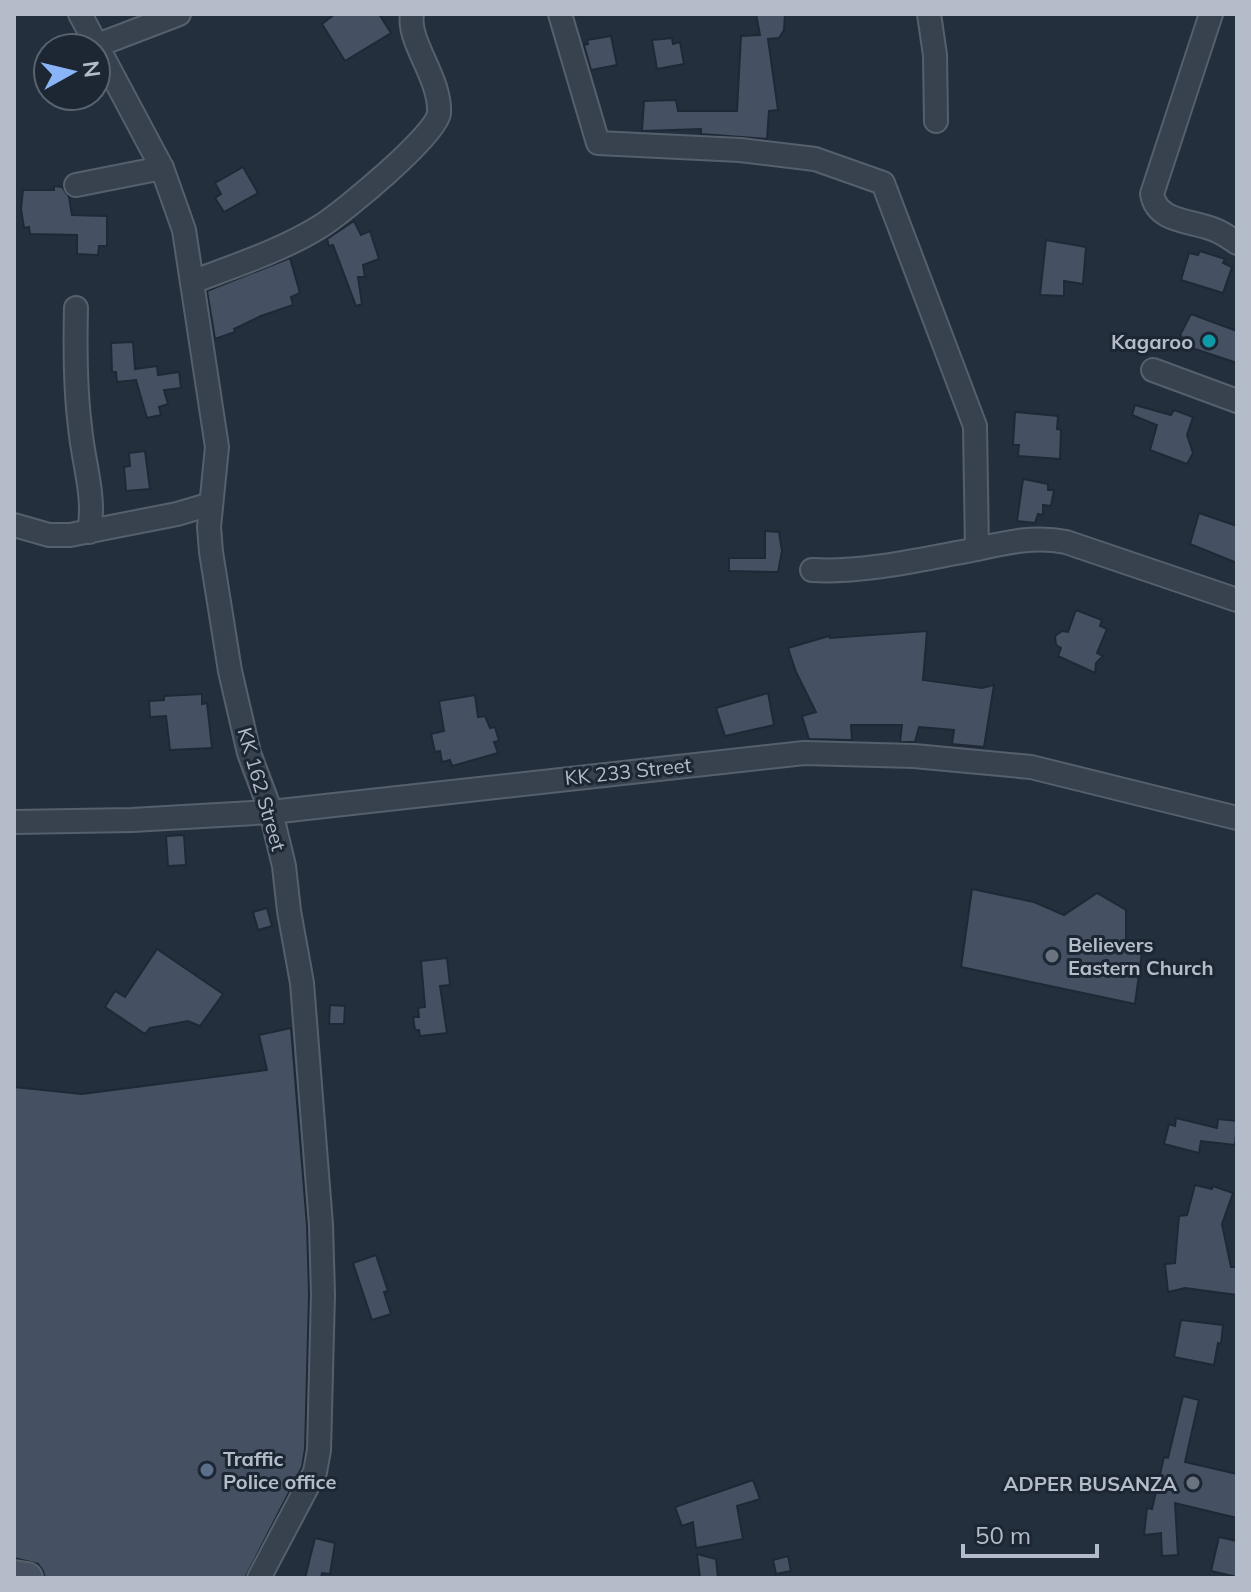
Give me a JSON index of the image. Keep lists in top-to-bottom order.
{
  "streets": {
    "street": ["KK 233 Street", "KK 162 Street"]
  },
  "crossings": [
    ["KK 233 Street", "KK 162 Street"]
  ],
  "places": [
    "Kagaroo",
    "Believers Eastern Church",
    "Traffic Police office",
    "ADPER BUSANZA"
  ],
  "scale_bar": "50 m",
  "north": "right"
}
